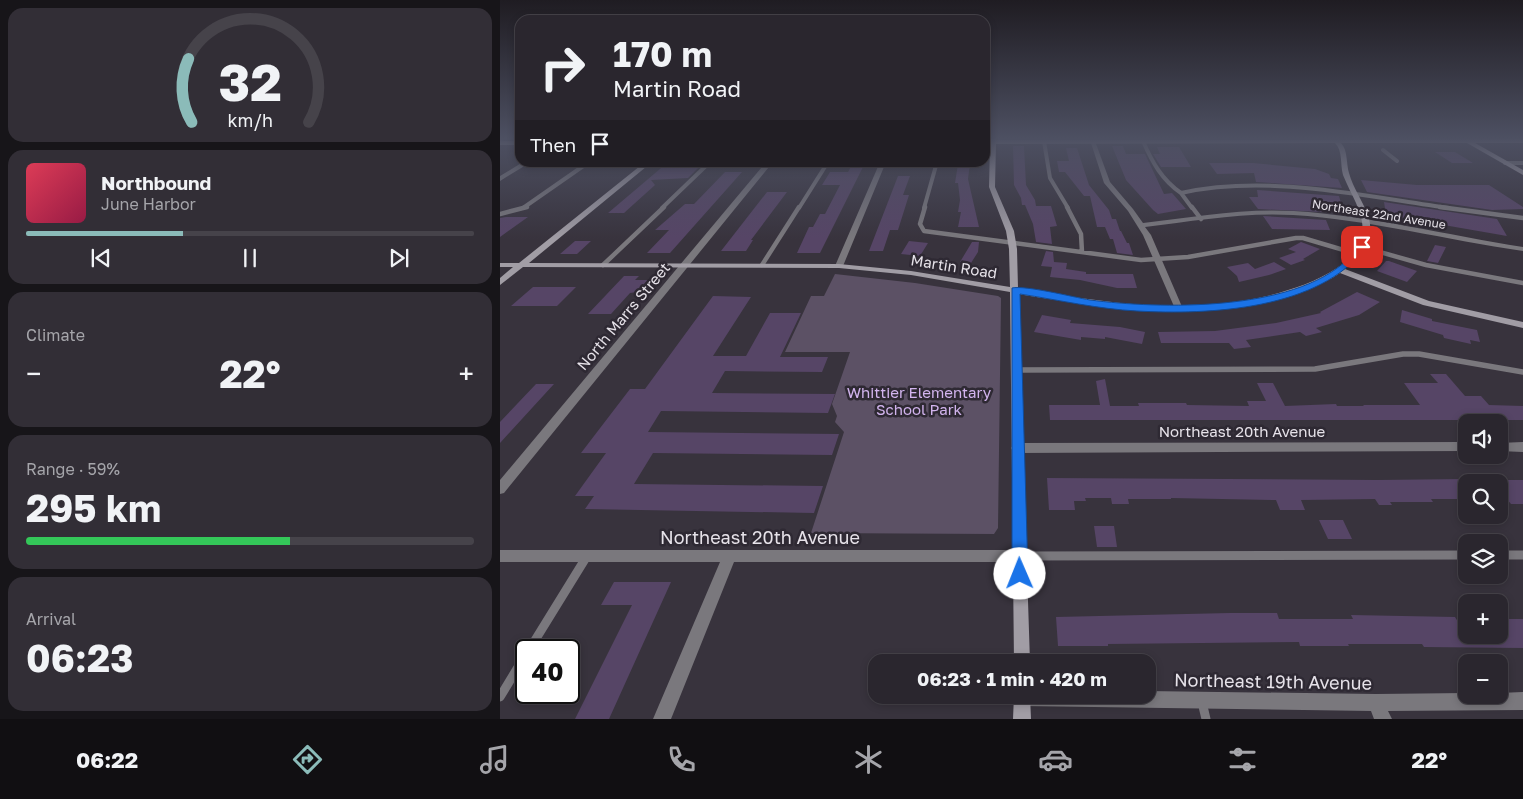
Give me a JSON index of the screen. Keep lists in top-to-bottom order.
{
  "streets": {
    "street": [
      "Northeast 22nd Avenue",
      "Martin Road",
      "North Marrs Street",
      "Northeast 20th Avenue",
      "Northeast 19th Avenue"
    ]
  },
  "crossings": [
    ["Martin Road", "North Marrs Street"]
  ],
  "parks": ["Whittier Elementary School Park"],
  "page": {
    "turn": ["170 m", "Martin Road"],
    "then": "Then",
    "song": ["Northbound", "June Harbor"],
    "tile": [
      "Climate",
      ["Range · 59%", "295 km"],
      ["Arrival", "06:23"]
    ],
    "heat": ["−", "22°", "+"],
    "map_buttons": ["+", "−"],
    "limit": "40",
    "trip": "06:23 · 1 min · 420 m",
    "tabs": ["06:22", "22°"],
    "gauge": ["32", "km/h"]
  }
}
